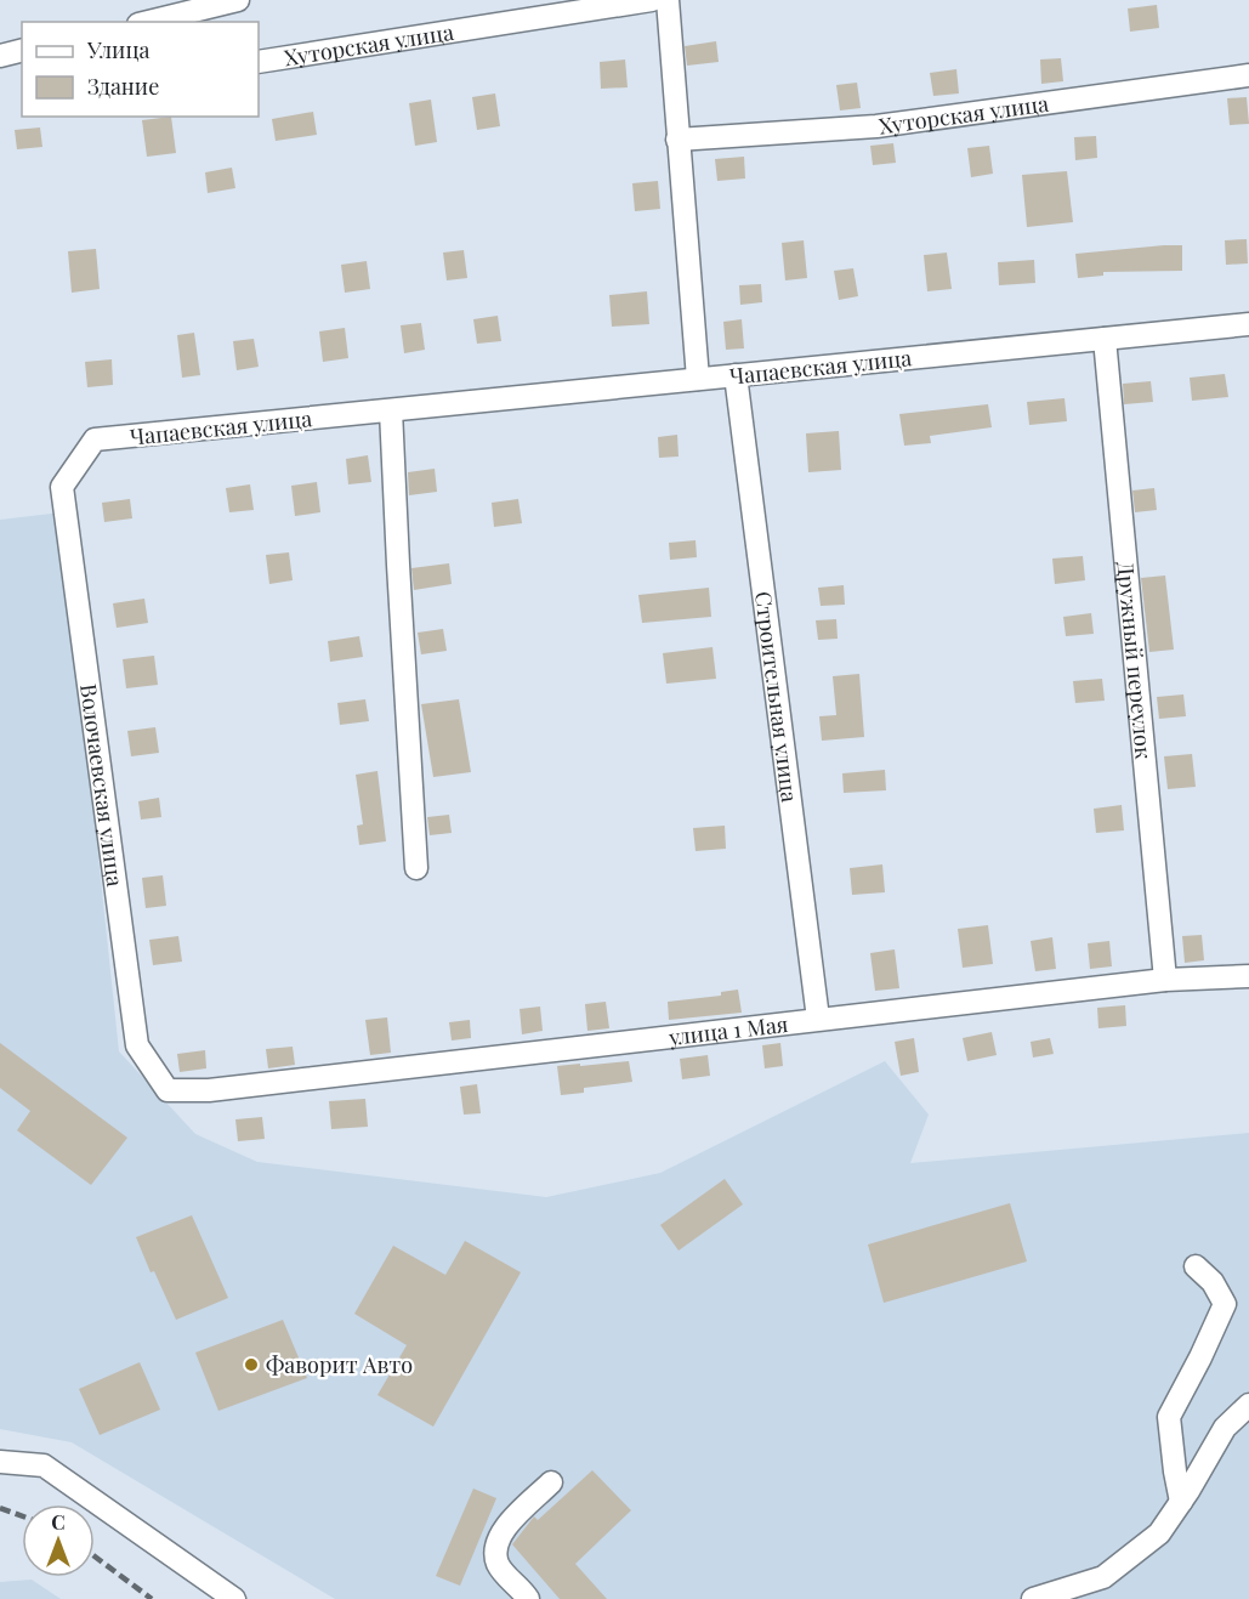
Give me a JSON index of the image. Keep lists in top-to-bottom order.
{
  "streets": {
    "street": [
      "Хуторская улица",
      "Чапаевская улица",
      "Дружный переулок",
      "Строительная улица",
      "Волочаевская улица",
      "улица 1 Мая"
    ]
  },
  "crossings": [
    ["Чапаевская улица", "Дружный переулок"],
    ["Чапаевская улица", "Строительная улица"],
    ["Чапаевская улица", "Волочаевская улица"],
    ["Дружный переулок", "улица 1 Мая"],
    ["Строительная улица", "улица 1 Мая"],
    ["Волочаевская улица", "улица 1 Мая"]
  ],
  "places": ["Фаворит Авто"],
  "legend": ["Улица", "Здание"],
  "north": "top"
}
